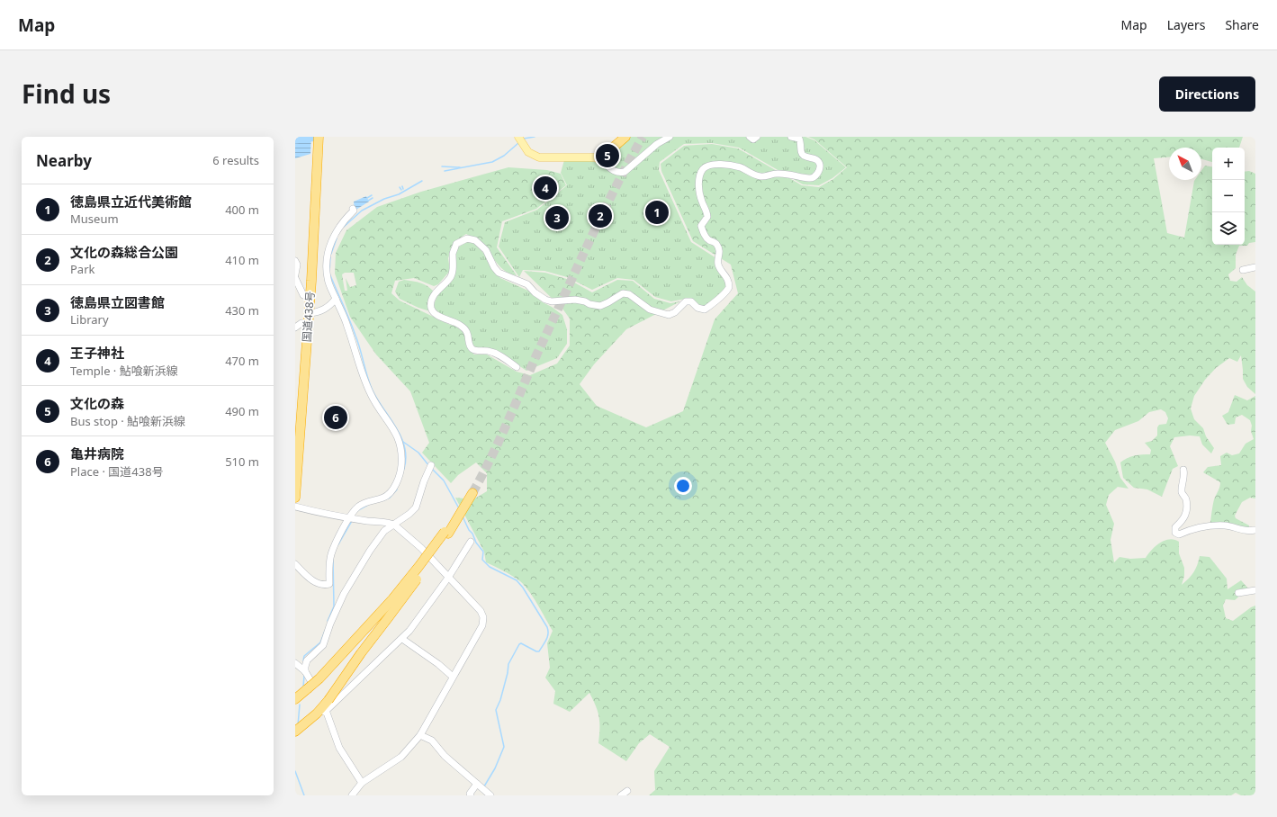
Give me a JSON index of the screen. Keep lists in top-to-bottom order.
{
  "streets": {
    "highway": ["国道438号"]
  },
  "north": "top left",
  "page": {
    "header": "Map",
    "nav": ["Map", "Layers", "Share"],
    "title": "Find us",
    "buttons": "Directions",
    "heading": ["Nearby", "6 results"],
    "pins": [
      "5",
      "4",
      "1",
      "2",
      "3",
      "6"
    ],
    "map_buttons": ["+", "−"],
    "list": [
      {
        "mark": "1",
        "name": "徳島県立近代美術館",
        "note": "Museum",
        "value": "400 m"
      },
      {
        "mark": "2",
        "name": "文化の森総合公園",
        "note": "Park",
        "value": "410 m"
      },
      {
        "mark": "3",
        "name": "徳島県立図書館",
        "note": "Library",
        "value": "430 m"
      },
      {
        "mark": "4",
        "name": "王子神社",
        "note": "Temple · 鮎喰新浜線",
        "value": "470 m"
      },
      {
        "mark": "5",
        "name": "文化の森",
        "note": "Bus stop · 鮎喰新浜線",
        "value": "490 m"
      },
      {
        "mark": "6",
        "name": "亀井病院",
        "note": "Place · 国道438号",
        "value": "510 m"
      }
    ]
  }
}
